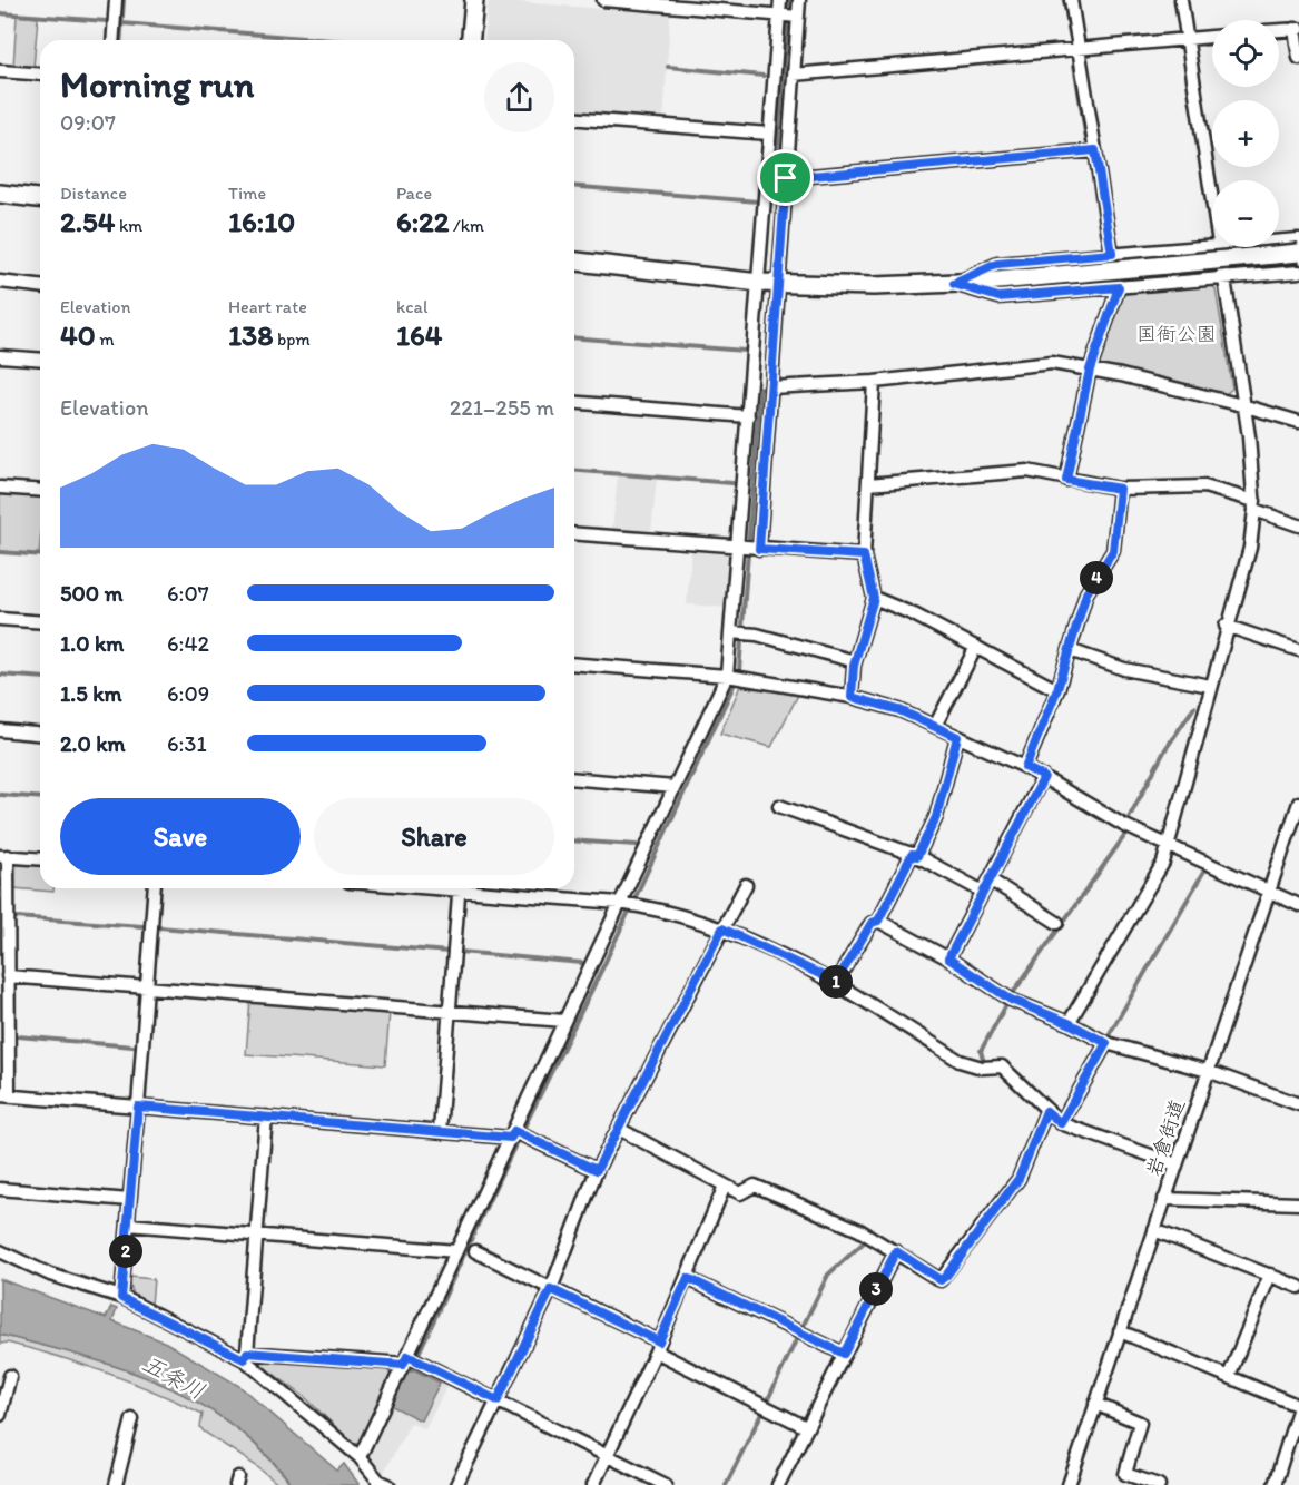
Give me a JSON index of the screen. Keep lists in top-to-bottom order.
{
  "streets": {
    "street": ["岩倉街道"]
  },
  "water": ["五条川"],
  "parks": ["国衙公園"],
  "page": {
    "map_buttons": ["+", "−"],
    "heading": ["Morning run", "09:07"],
    "stats": [
      ["Distance", "2.54 km"],
      ["Time", "16:10"],
      ["Pace", "6:22 /km"],
      ["Elevation", "40 m"],
      ["Heart rate", "138 bpm"],
      ["kcal", "164"]
    ],
    "chart": ["Elevation", "221–255 m"],
    "pins": [
      "4",
      "1",
      "2",
      "3"
    ],
    "list": [
      {
        "name": "500 m",
        "note": "6:07"
      },
      {
        "name": "1.0 km",
        "note": "6:42"
      },
      {
        "name": "1.5 km",
        "note": "6:09"
      },
      {
        "name": "2.0 km",
        "note": "6:31"
      }
    ],
    "buttons": ["Save", "Share"]
  }
}
